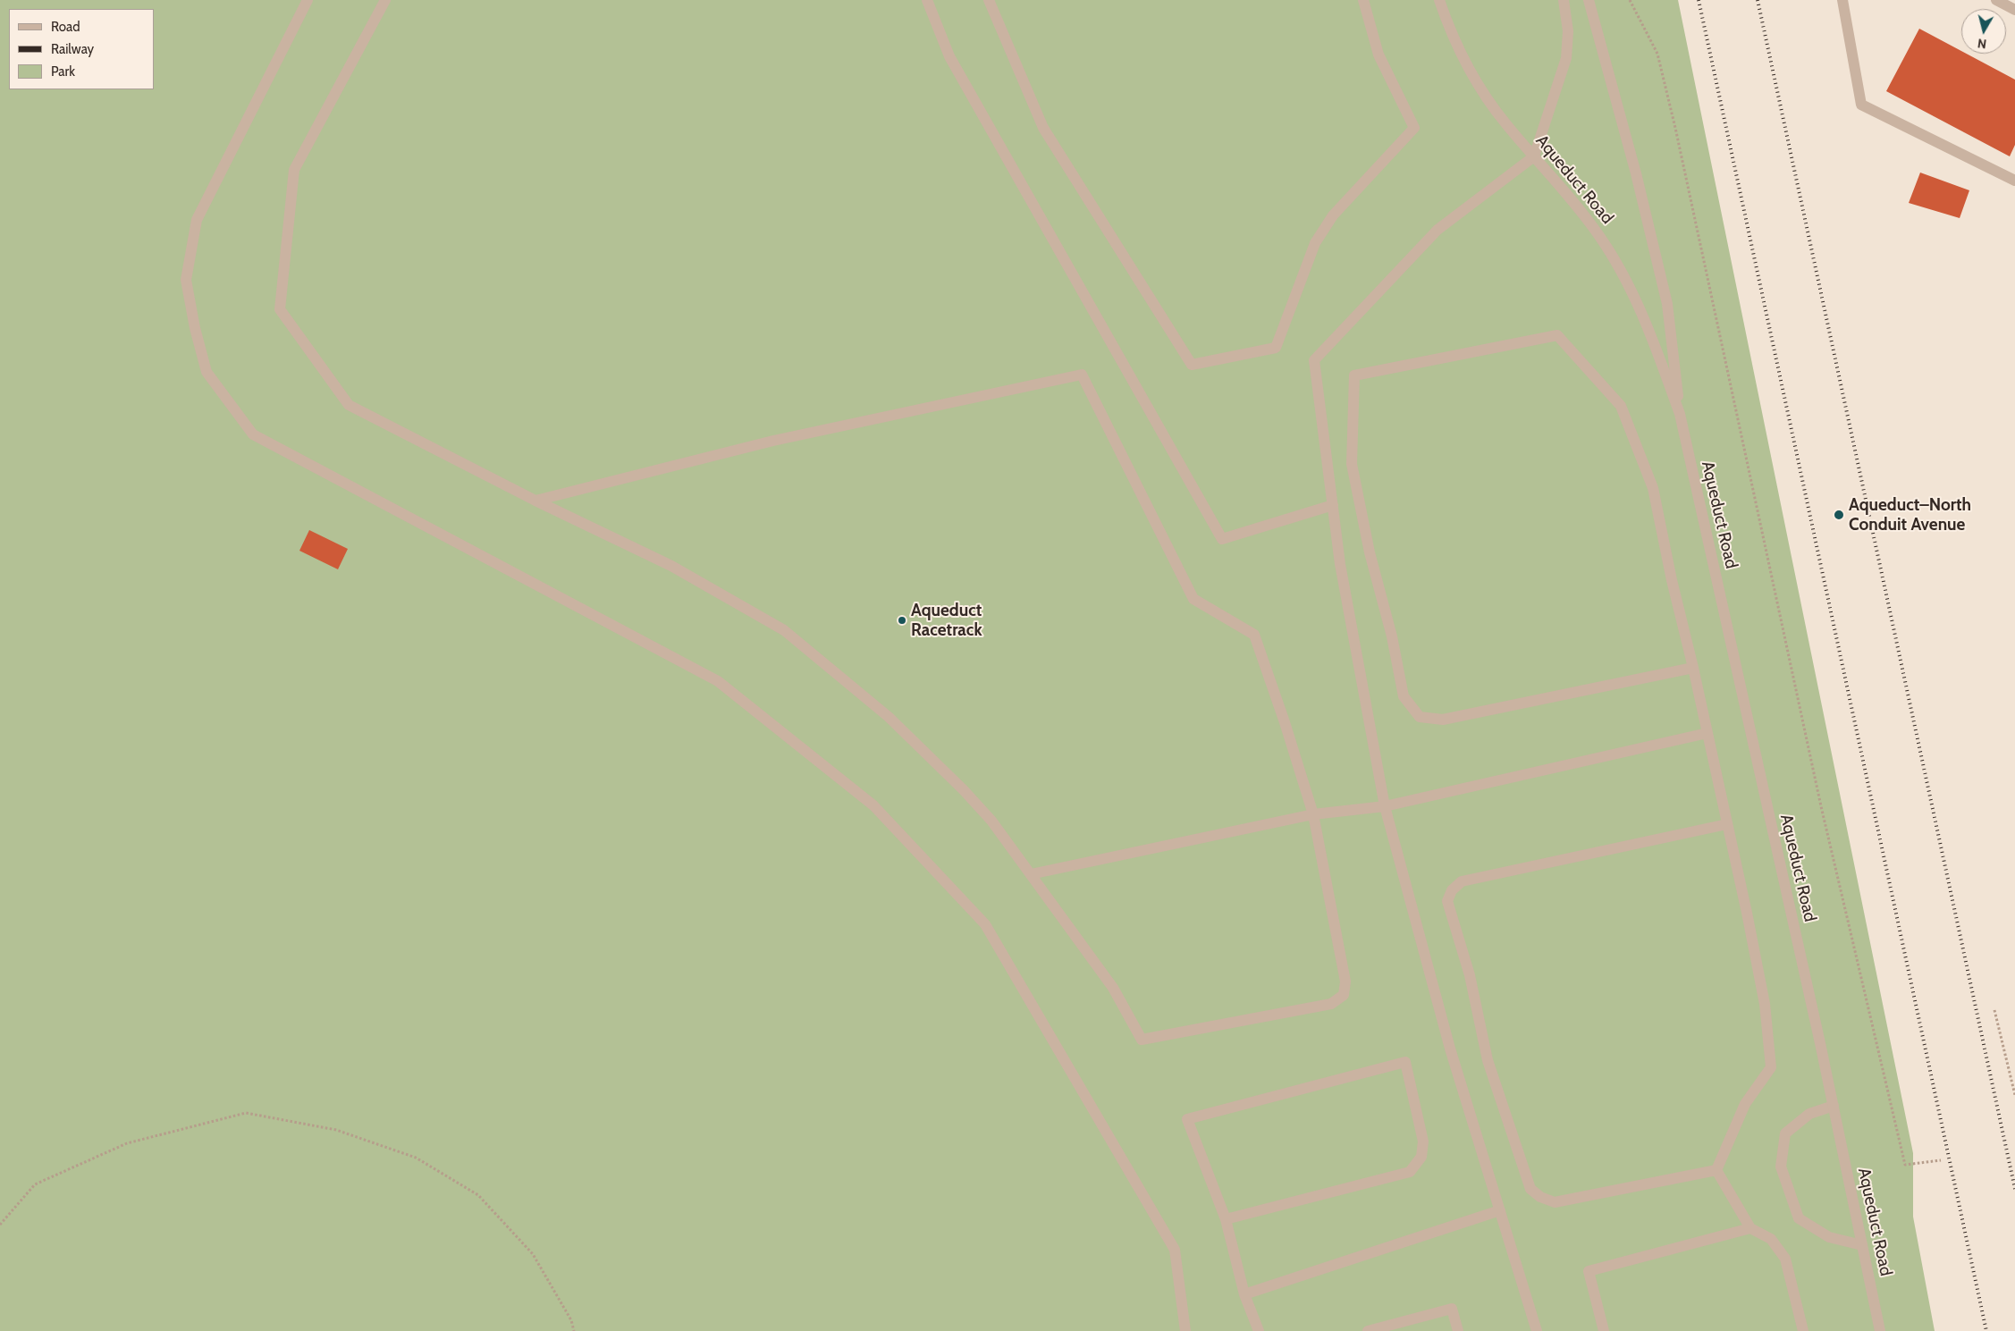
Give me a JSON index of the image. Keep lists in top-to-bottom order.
{
  "streets": {
    "street": ["Aqueduct Road"]
  },
  "places": ["Aqueduct–North Conduit Avenue", "Aqueduct Racetrack"],
  "legend": ["Road", "Railway", "Park"],
  "north": "bottom"
}
